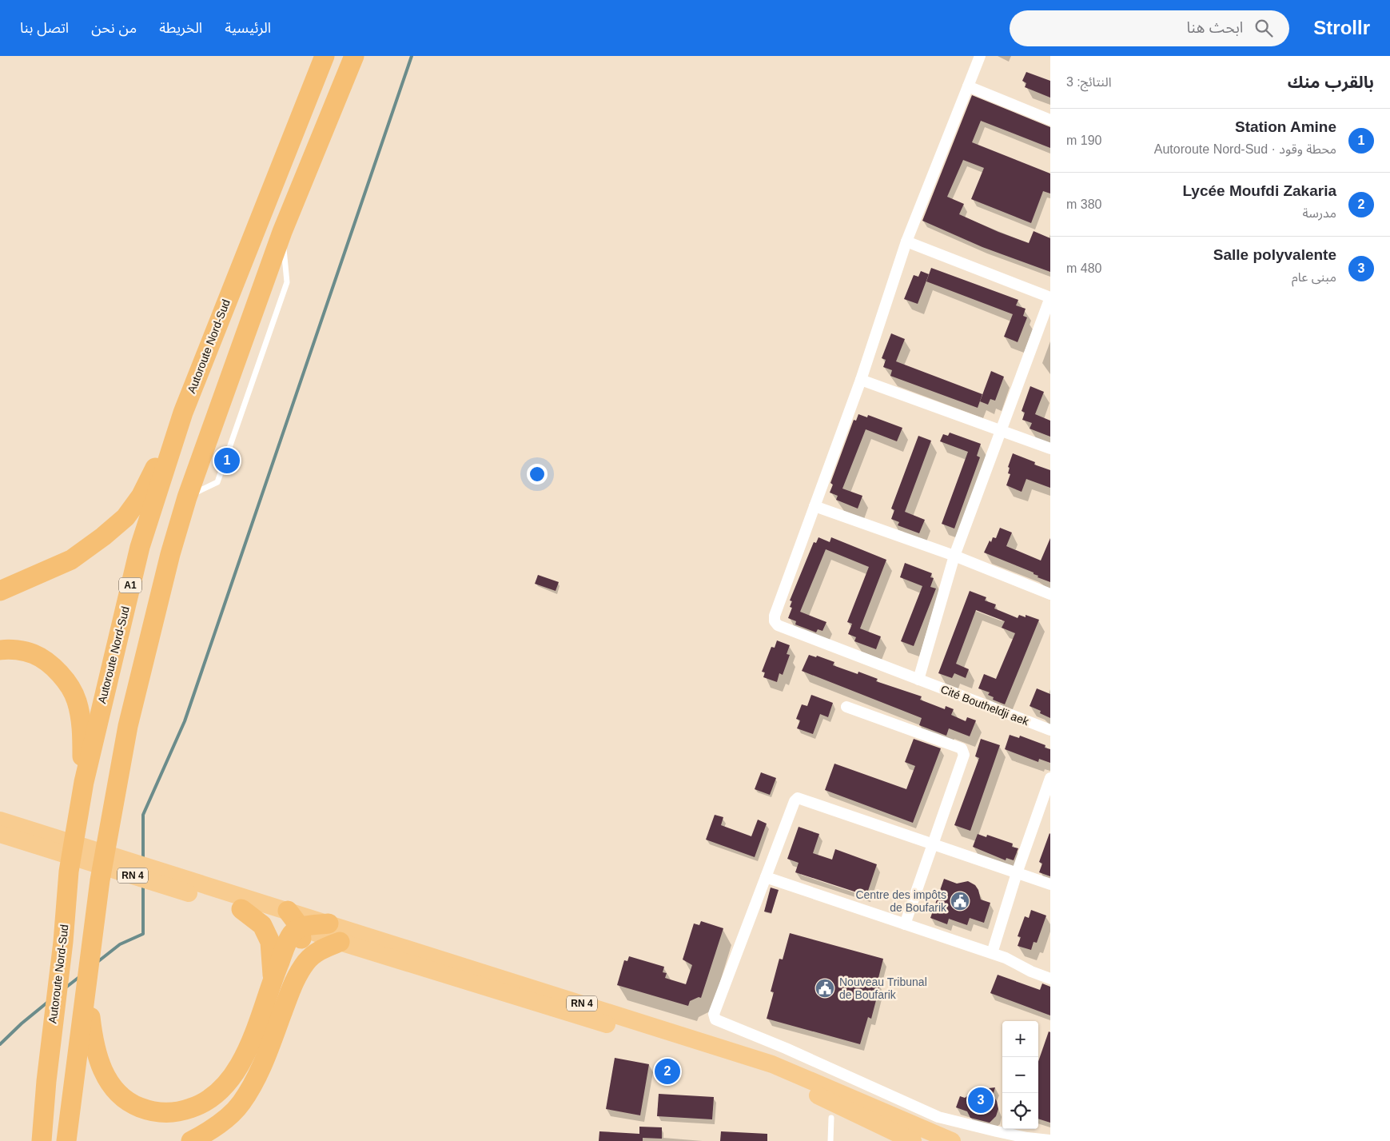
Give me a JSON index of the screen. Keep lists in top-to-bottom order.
{
  "streets": {
    "highway": ["Autoroute Nord-Sud", "A1", "RN 4"],
    "street": ["Cité Boutheldji aek"]
  },
  "places": {
    "public building": ["Centre des impôts de Boufarik", "Nouveau Tribunal de Boufarik"]
  },
  "page": {
    "header": "Strollr",
    "search": "ابحث هنا",
    "nav": [
      "الرئيسية",
      "الخريطة",
      "من نحن",
      "اتصل بنا"
    ],
    "heading": ["بالقرب منك", "النتائج: 3"],
    "list": [
      {
        "mark": "1",
        "name": "Station Amine",
        "note": "محطة وقود · Autoroute Nord-Sud",
        "value": "190 m"
      },
      {
        "mark": "2",
        "name": "Lycée Moufdi Zakaria",
        "note": "مدرسة",
        "value": "380 m"
      },
      {
        "mark": "3",
        "name": "Salle polyvalente",
        "note": "مبنى عام",
        "value": "480 m"
      }
    ],
    "pins": ["1", "2", "3"],
    "map_buttons": ["+", "−"]
  }
}
